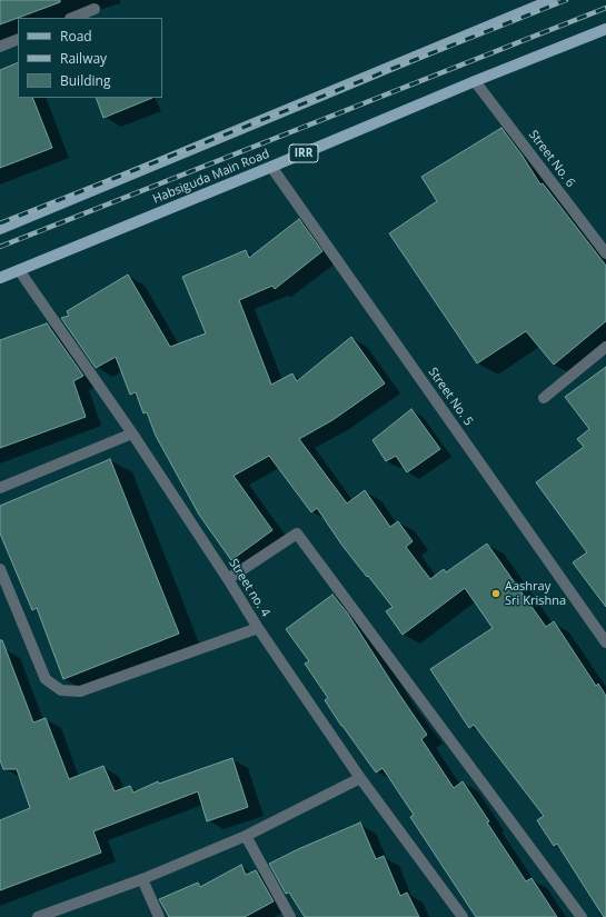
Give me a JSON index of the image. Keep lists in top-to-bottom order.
{
  "streets": {
    "main road": ["IRR", "Habsiguda Main Road"],
    "street": ["Street No. 6", "Street No. 5", "Street no. 4"]
  },
  "crossings": [
    ["Street No. 6", "Habsiguda Main Road"],
    ["Habsiguda Main Road", "Street No. 5"],
    ["Habsiguda Main Road", "Street no. 4"]
  ],
  "places": ["Aashray Sri Krishna"],
  "legend": ["Road", "Railway", "Building"]
}
